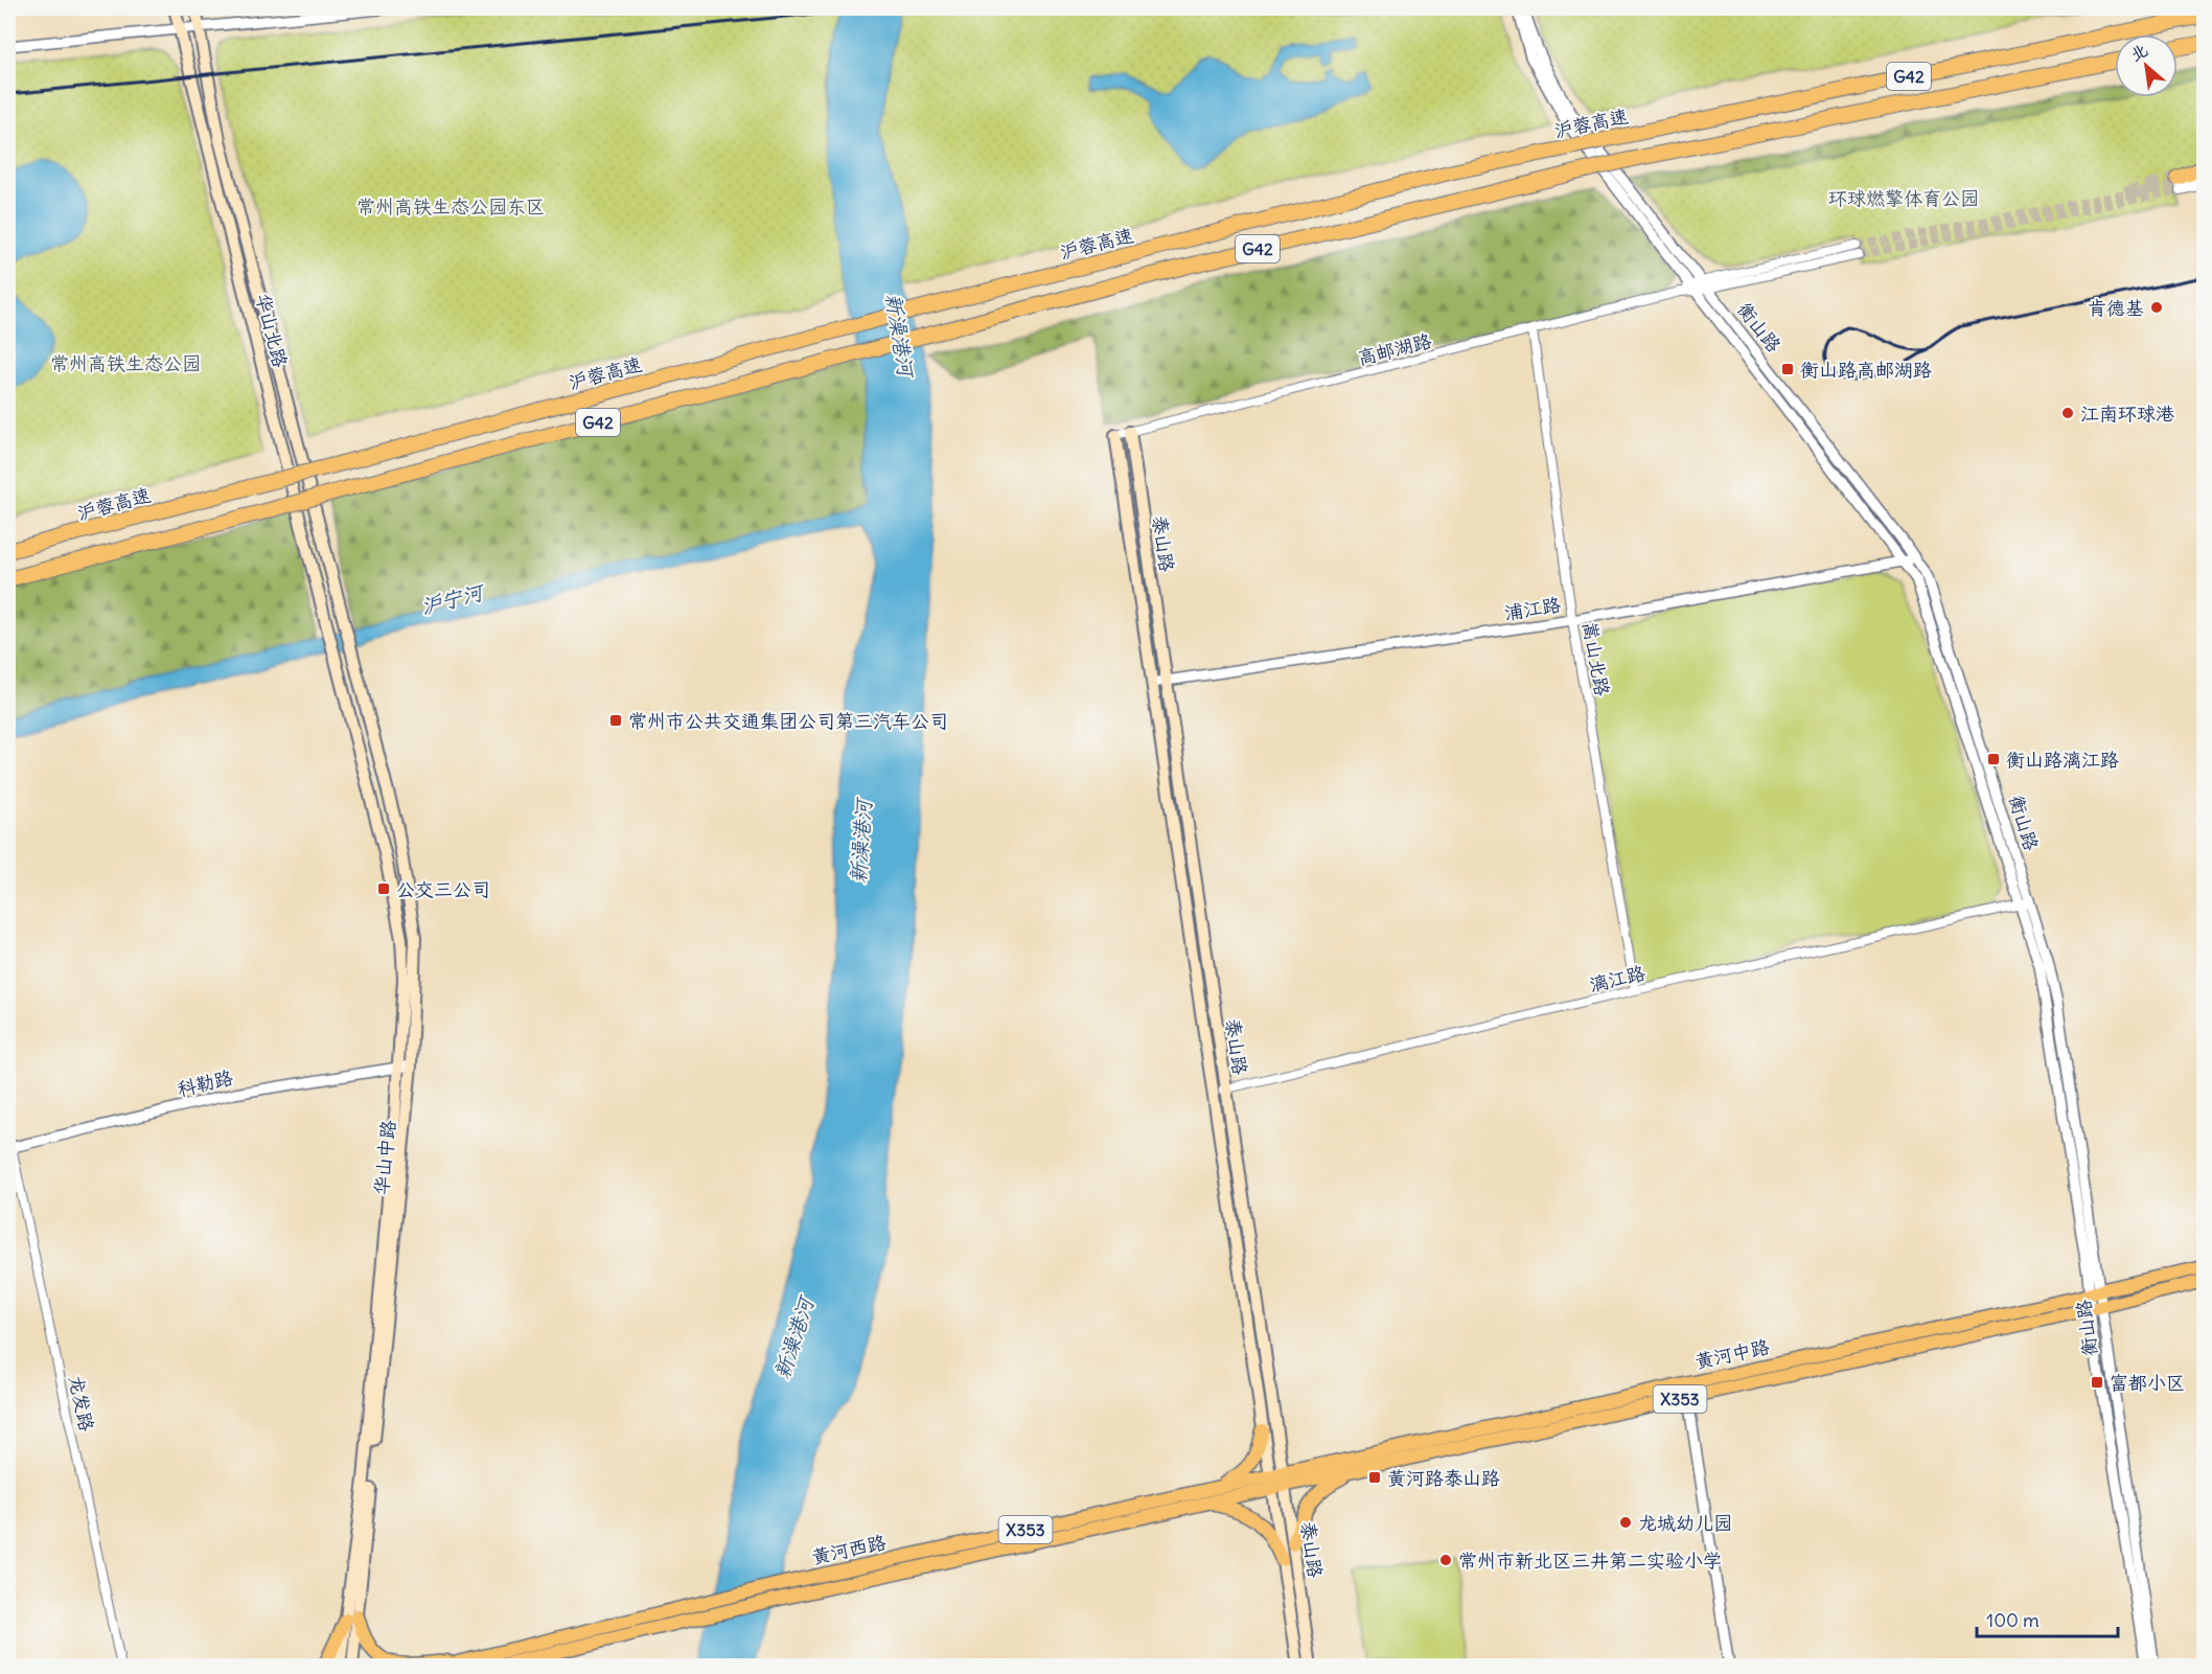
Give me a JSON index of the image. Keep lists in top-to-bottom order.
{
  "streets": {
    "highway": ["G42", "沪蓉高速"],
    "main road": [
      "华山北路",
      "泰山路",
      "华山中路",
      "黄河中路",
      "X353",
      "黄河西路"
    ],
    "street": [
      "衡山路",
      "高邮湖路",
      "浦江路",
      "嵩山北路",
      "漓江路",
      "科勒路",
      "龙发路"
    ]
  },
  "crossings": [
    ["衡山路", "高邮湖路"],
    ["衡山路", "浦江路"],
    ["衡山路", "漓江路"],
    ["衡山路", "黄河中路"],
    ["华山北路", "华山中路"],
    ["高邮湖路", "泰山路"],
    ["高邮湖路", "嵩山北路"],
    ["泰山路", "浦江路"],
    ["泰山路", "漓江路"],
    ["泰山路", "黄河中路"],
    ["泰山路", "黄河西路"],
    ["浦江路", "嵩山北路"],
    ["嵩山北路", "漓江路"],
    ["科勒路", "华山中路"],
    ["科勒路", "龙发路"],
    ["黄河中路", "黄河西路"]
  ],
  "water": ["新澡港河", "沪宁河"],
  "parks": ["环球燃擎体育公园", "常州高铁生态公园东区", "常州高铁生态公园"],
  "places": {
    "other": [
      "肯德基",
      "江南环球港",
      "龙城幼儿园",
      "常州市新北区三井第二实验小学"
    ],
    "transit": [
      "衡山路高邮湖路",
      "常州市公共交通集团公司第三汽车公司",
      "衡山路漓江路",
      "公交三公司",
      "富都小区",
      "黄河路泰山路"
    ]
  },
  "scale_bar": "100 m",
  "north": "top left"
}
